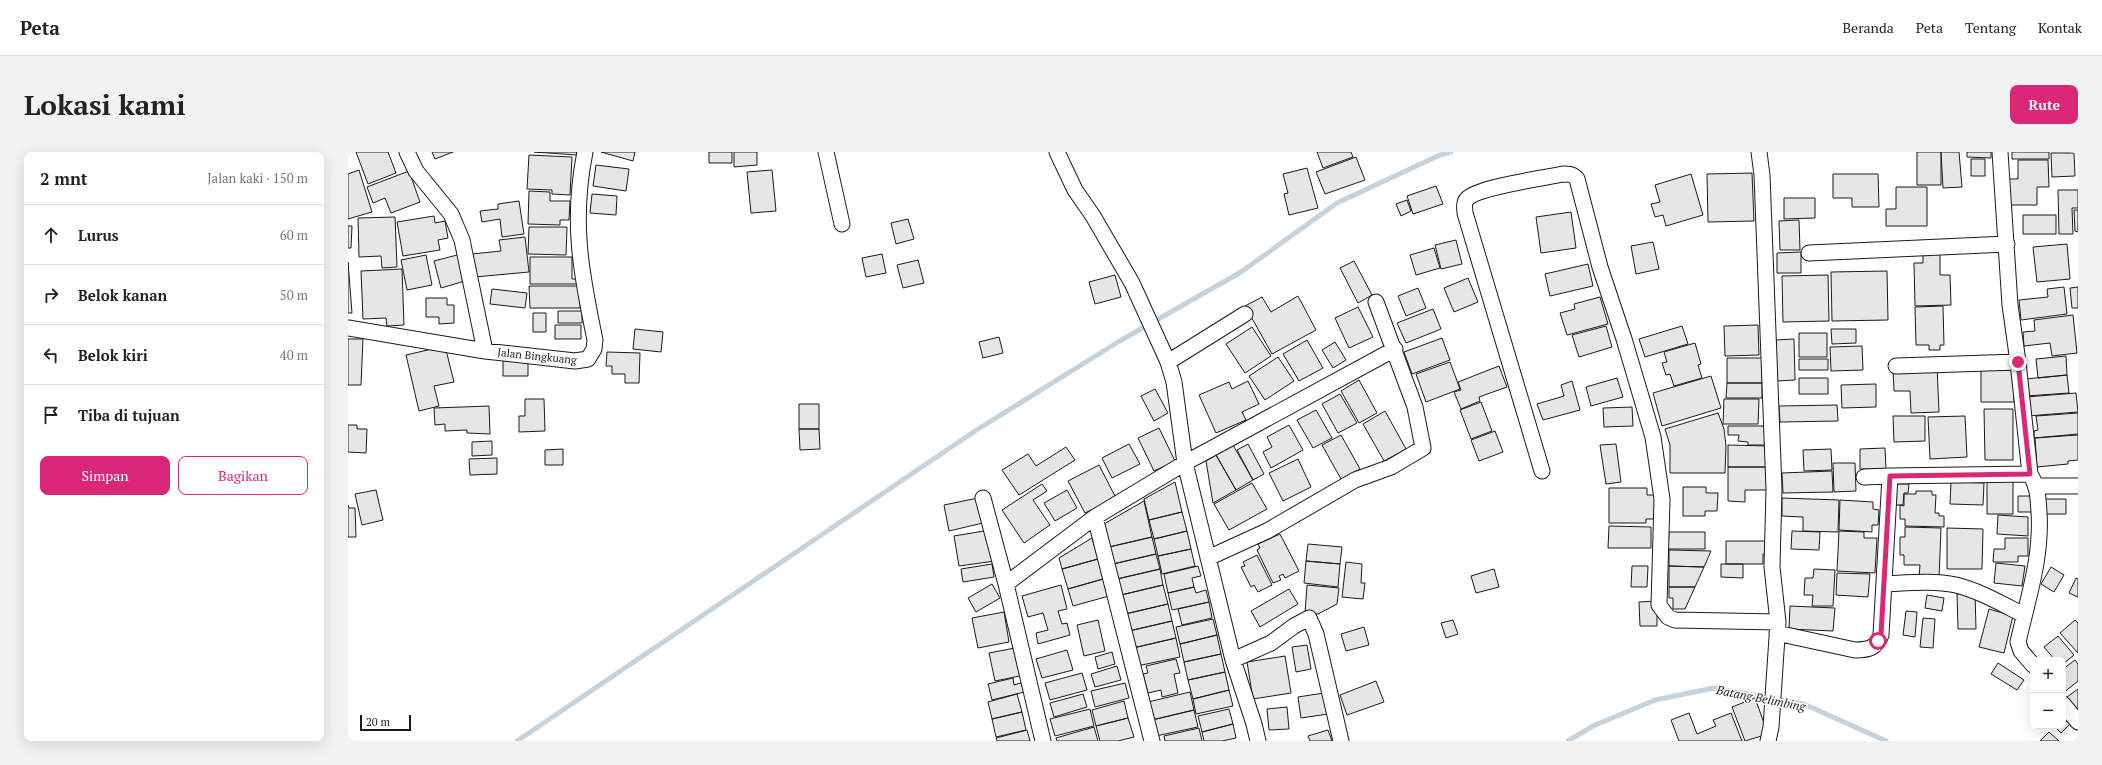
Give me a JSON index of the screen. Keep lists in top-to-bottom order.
{
  "streets": {
    "street": ["Jalan Bingkuang"]
  },
  "water": ["Batang Belimbing"],
  "scale_bar": "20 m",
  "page": {
    "header": "Peta",
    "nav": [
      "Beranda",
      "Peta",
      "Tentang",
      "Kontak"
    ],
    "buttons": [
      "Rute",
      ["Simpan", "Bagikan"]
    ],
    "title": "Lokasi kami",
    "heading": ["2 mnt", "Jalan kaki · 150 m"],
    "list": [
      ["Lurus", "60 m"],
      ["Belok kanan", "50 m"],
      ["Belok kiri", "40 m"],
      "Tiba di tujuan"
    ],
    "map_buttons": ["+", "−"],
    "scale": "20 m"
  }
}
